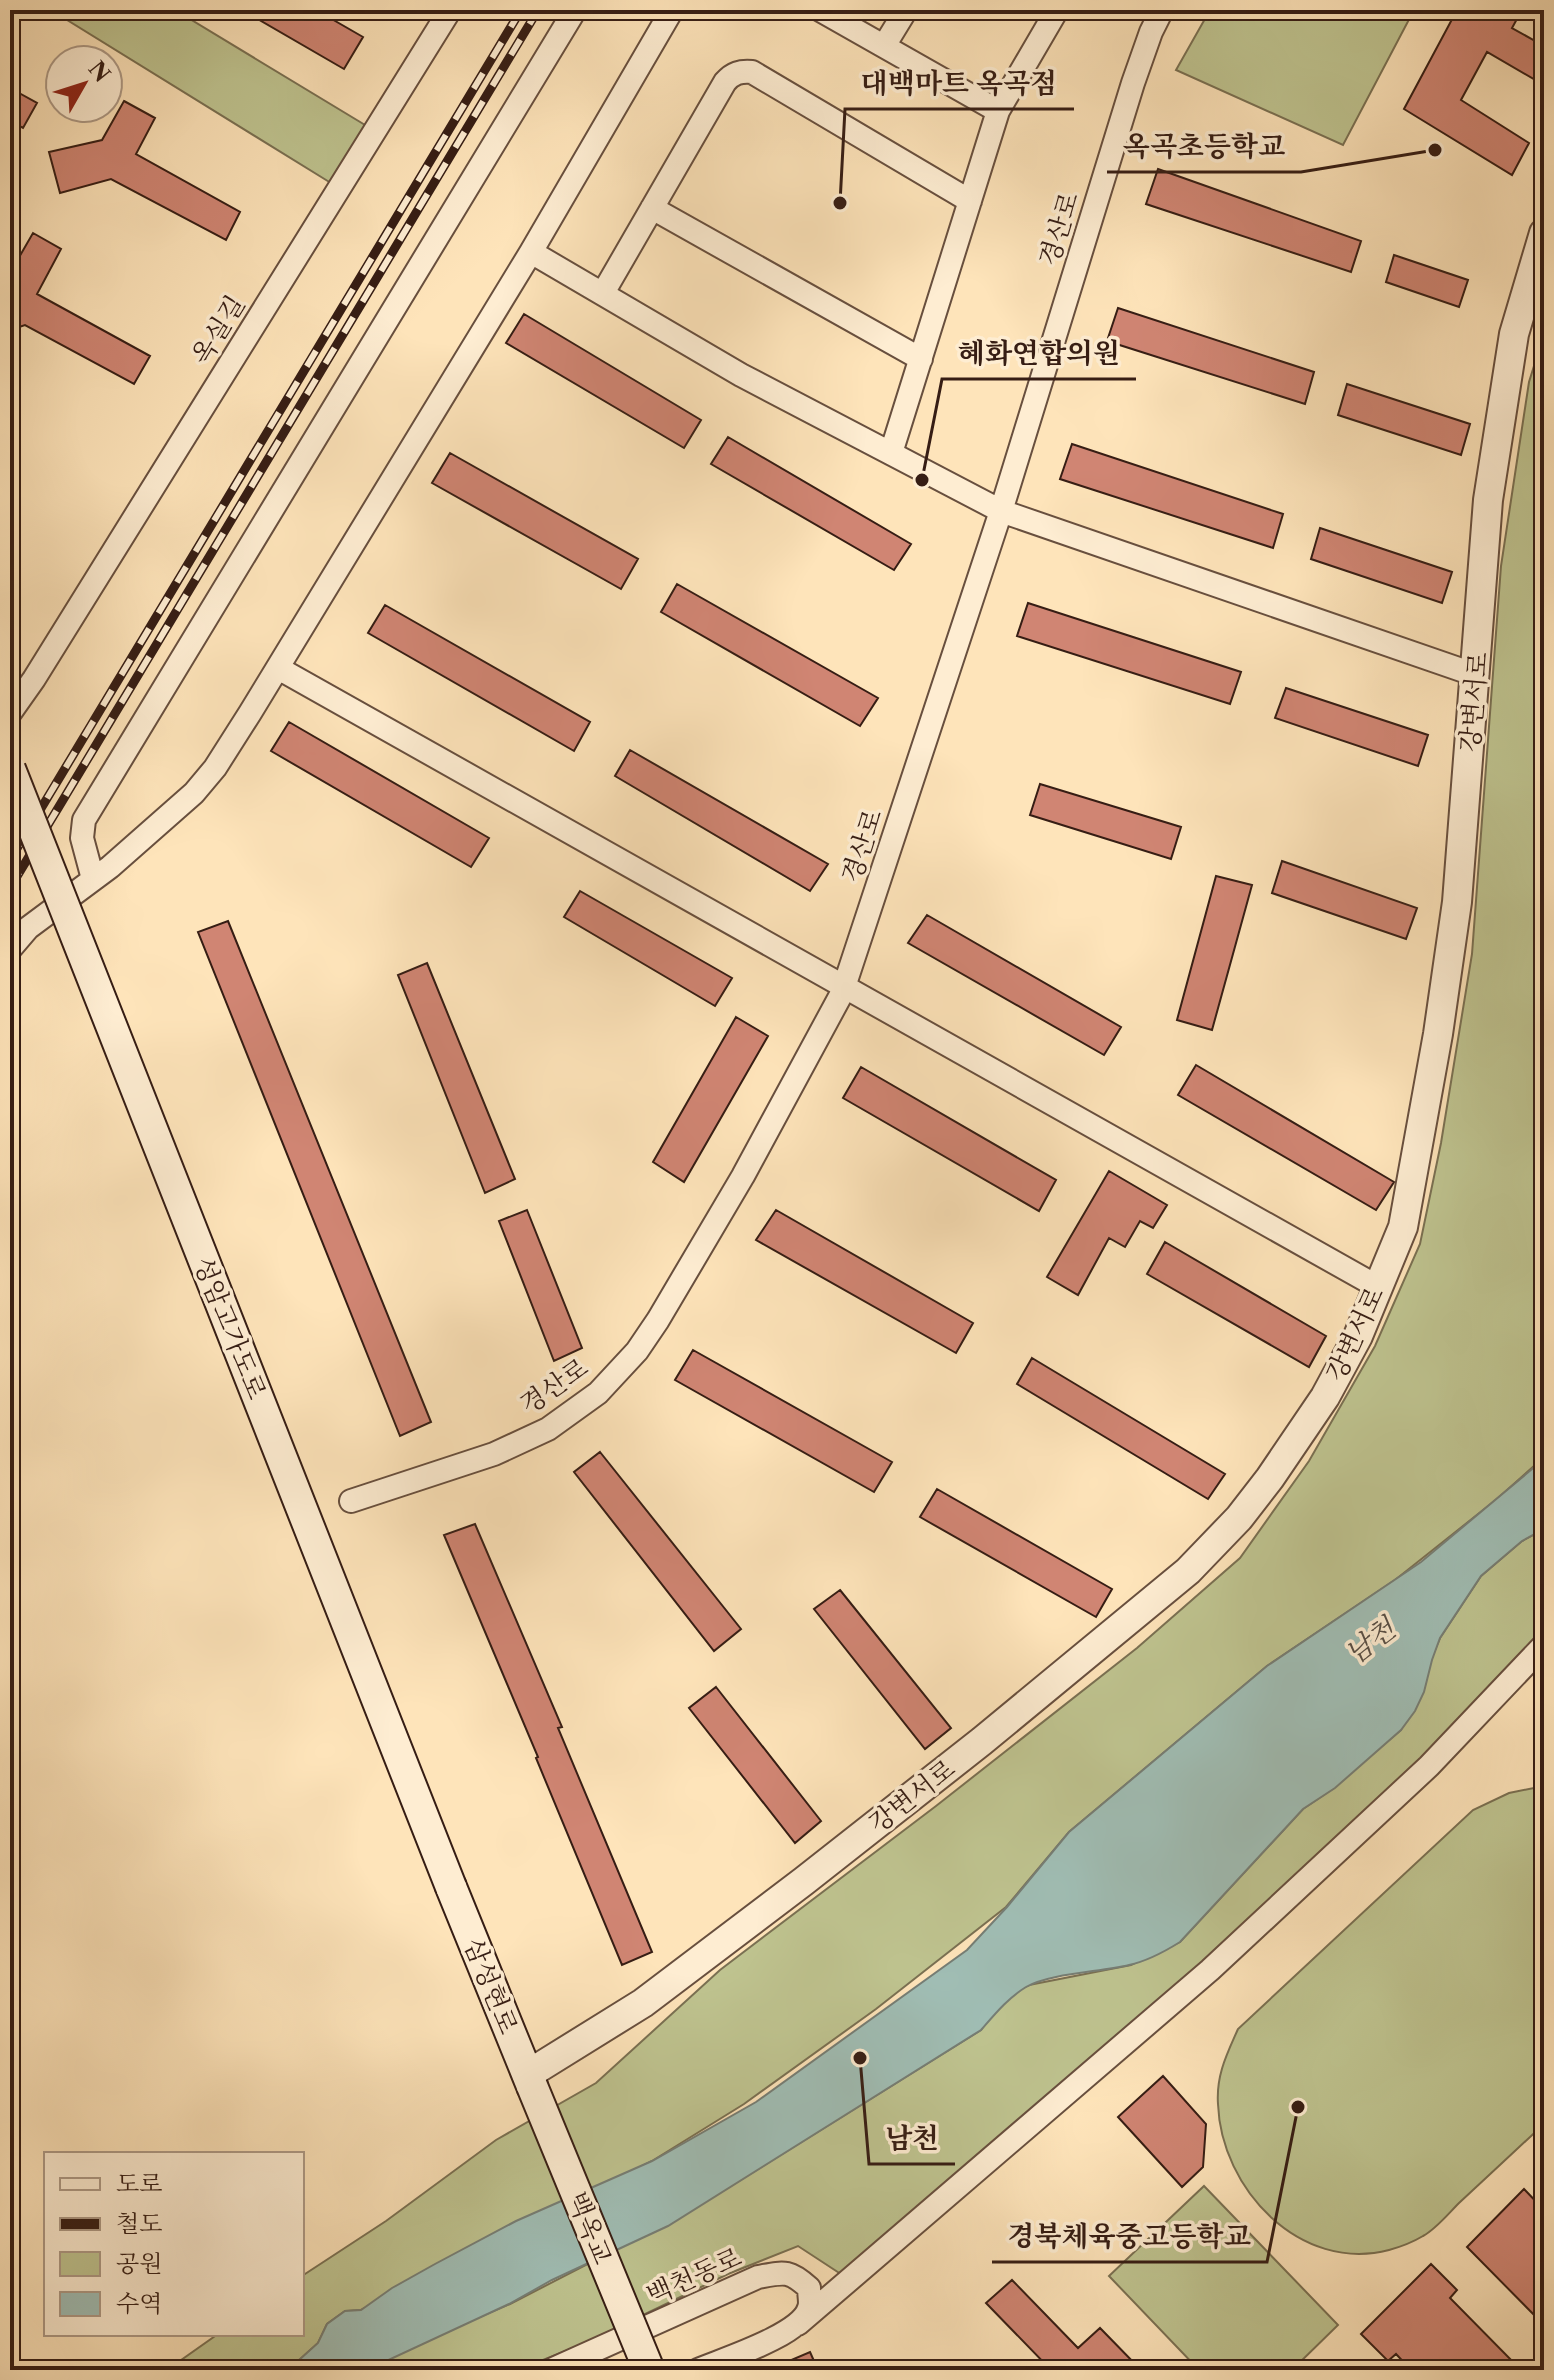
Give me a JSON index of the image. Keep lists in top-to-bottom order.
{
  "streets": {
    "main road": ["성암고가도로", "삼성현로", "백옥교"],
    "street": [
      "경산로",
      "옥실길",
      "강변서로",
      "백천동로"
    ]
  },
  "crossings": [
    ["강변서로", "삼성현로"],
    ["강변서로", "백옥교"],
    ["성암고가도로", "삼성현로"],
    ["삼성현로", "백옥교"]
  ],
  "water": ["남천"],
  "places": [
    "옥곡초등학교",
    "대백마트 옥곡점",
    "혜화연합의원",
    "남천",
    "경북체육중고등학교"
  ],
  "legend": [
    "도로",
    "철도",
    "공원",
    "수역"
  ],
  "north": "top right"
}
